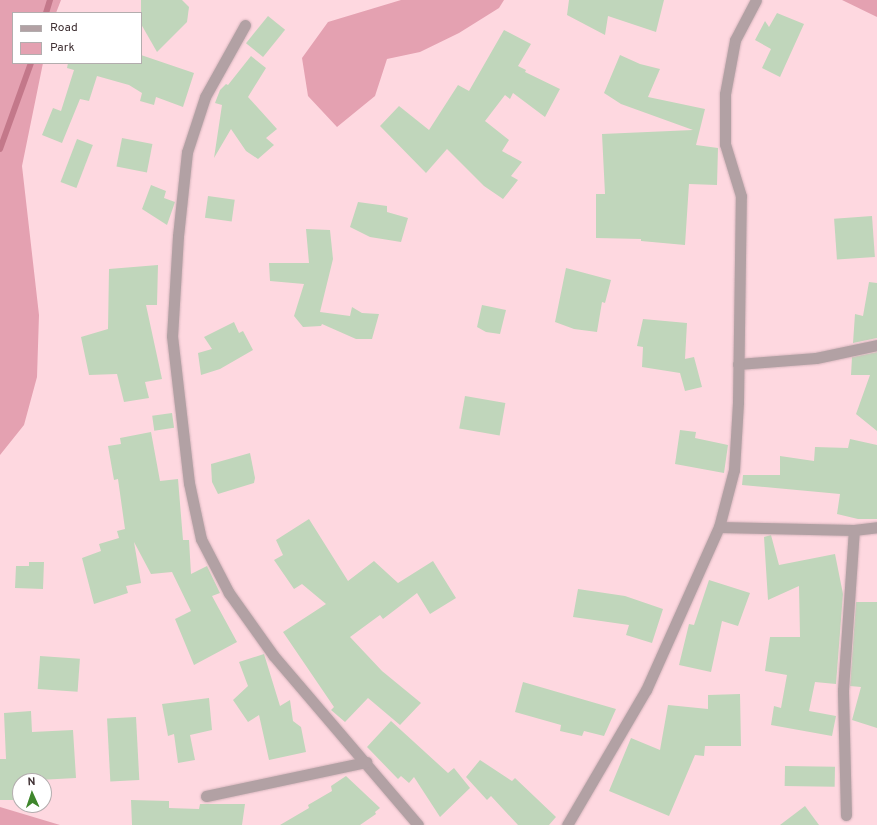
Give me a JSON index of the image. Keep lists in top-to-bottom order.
{
  "legend": ["Road", "Park"],
  "north": "top"
}
